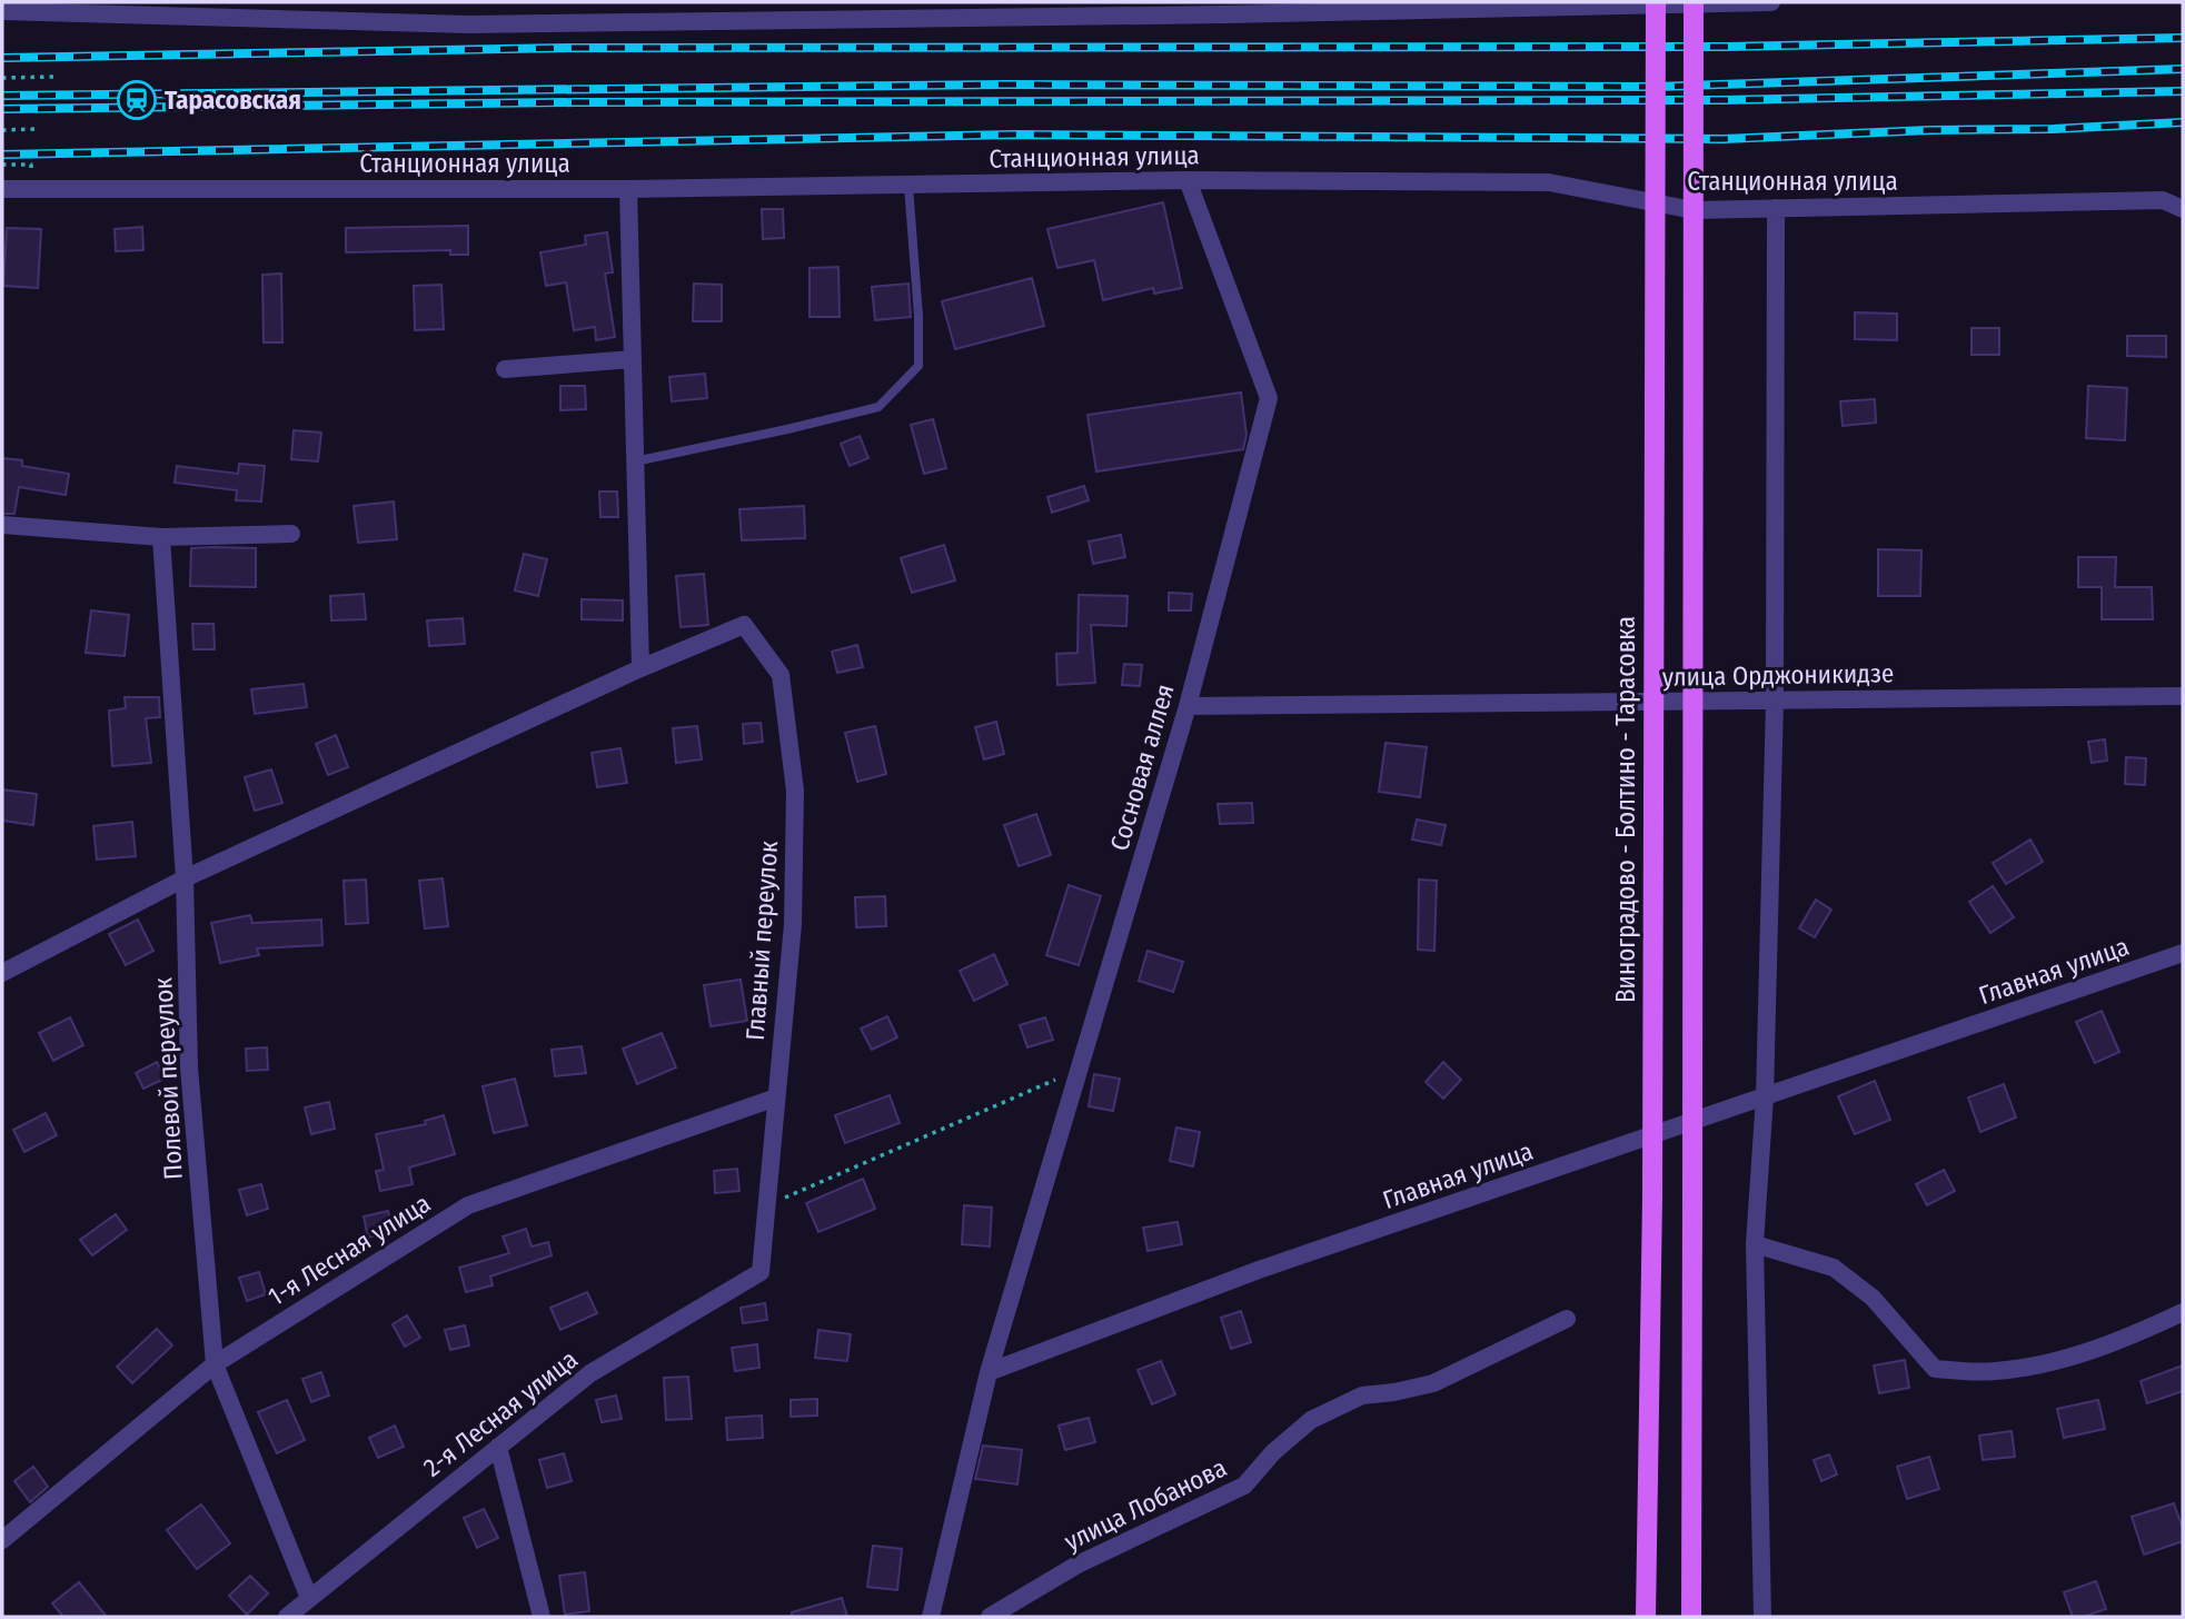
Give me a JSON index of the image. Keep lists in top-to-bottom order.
{
  "streets": {
    "main road": ["Виноградово - Болтино - Тарасовка"],
    "street": [
      "Станционная улица",
      "улица Орджоникидзе",
      "Сосновая аллея",
      "Главный переулок",
      "Главная улица",
      "Полевой переулок",
      "1-я Лесная улица",
      "2-я Лесная улица",
      "улица Лобанова"
    ]
  },
  "crossings": [
    ["Станционная улица", "Сосновая аллея"],
    ["улица Орджоникидзе", "Сосновая аллея"],
    ["Сосновая аллея", "Главная улица"],
    ["Главный переулок", "1-я Лесная улица"],
    ["Главный переулок", "2-я Лесная улица"],
    ["Полевой переулок", "1-я Лесная улица"],
    ["Полевой переулок", "2-я Лесная улица"]
  ],
  "places": {
    "station": ["Тарасовская"]
  }
}
